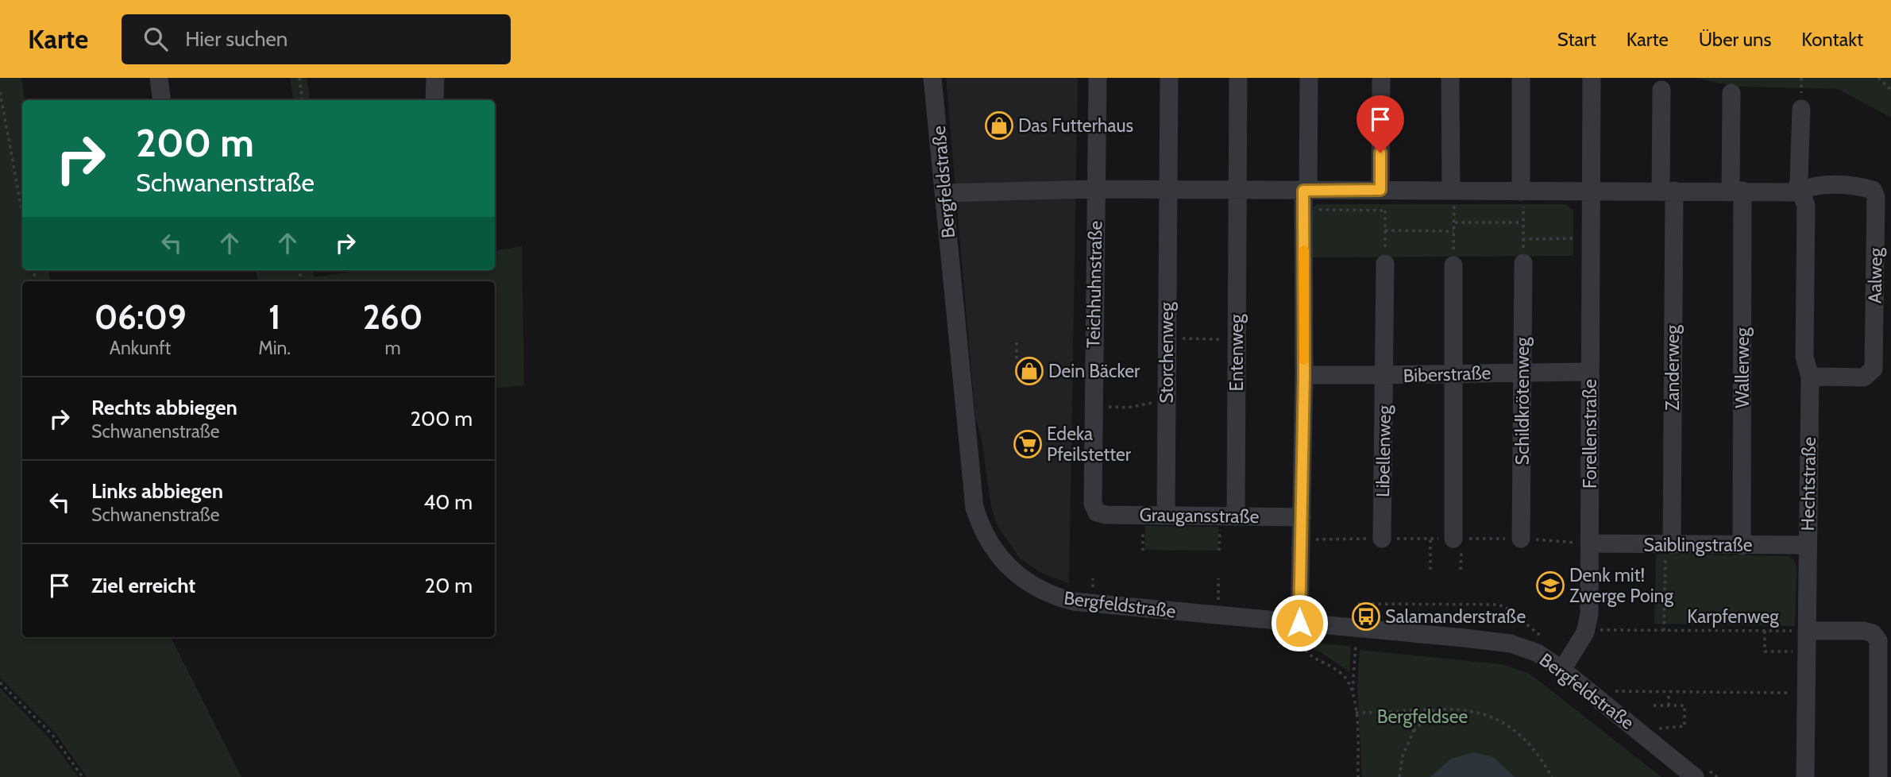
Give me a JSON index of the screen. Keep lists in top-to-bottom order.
{
  "streets": {
    "street": [
      "Bergfeldstraße",
      "Aalweg",
      "Teichhuhnstraße",
      "Storchenweg",
      "Entenweg",
      "Zanderweg",
      "Wallerweg",
      "Biberstraße",
      "Schildkrötenweg",
      "Forellenstraße",
      "Libellenweg",
      "Hechtstraße",
      "Graugansstraße",
      "Saiblingstraße"
    ],
    "path": ["Karpfenweg"]
  },
  "crossings": [
    ["Bergfeldstraße", "Forellenstraße"],
    ["Aalweg", "Hechtstraße"],
    ["Teichhuhnstraße", "Graugansstraße"],
    ["Storchenweg", "Graugansstraße"],
    ["Entenweg", "Graugansstraße"],
    ["Zanderweg", "Saiblingstraße"],
    ["Wallerweg", "Saiblingstraße"],
    ["Biberstraße", "Schildkrötenweg"],
    ["Biberstraße", "Forellenstraße"],
    ["Biberstraße", "Libellenweg"],
    ["Forellenstraße", "Saiblingstraße"],
    ["Hechtstraße", "Saiblingstraße"],
    ["Hechtstraße", "Karpfenweg"]
  ],
  "parks": ["Bergfeldsee"],
  "places": {
    "shop": ["Das Futterhaus", "Dein Bäcker"],
    "supermarket": ["Edeka Pfeilstetter"],
    "school or university": ["Denk mit! Zwerge Poing"],
    "bus stop": ["Salamanderstraße"]
  },
  "page": {
    "header": "Karte",
    "search": "Hier suchen",
    "nav": [
      "Start",
      "Karte",
      "Über uns",
      "Kontakt"
    ],
    "turn": ["200 m", "Schwanenstraße"],
    "eta": [
      "06:09",
      "Ankunft",
      "1",
      "Min.",
      "260",
      "m"
    ],
    "list": [
      {
        "name": "Rechts abbiegen",
        "note": "Schwanenstraße",
        "value": "200 m"
      },
      {
        "name": "Links abbiegen",
        "note": "Schwanenstraße",
        "value": "40 m"
      },
      {
        "name": "Ziel erreicht",
        "value": "20 m"
      }
    ]
  }
}
